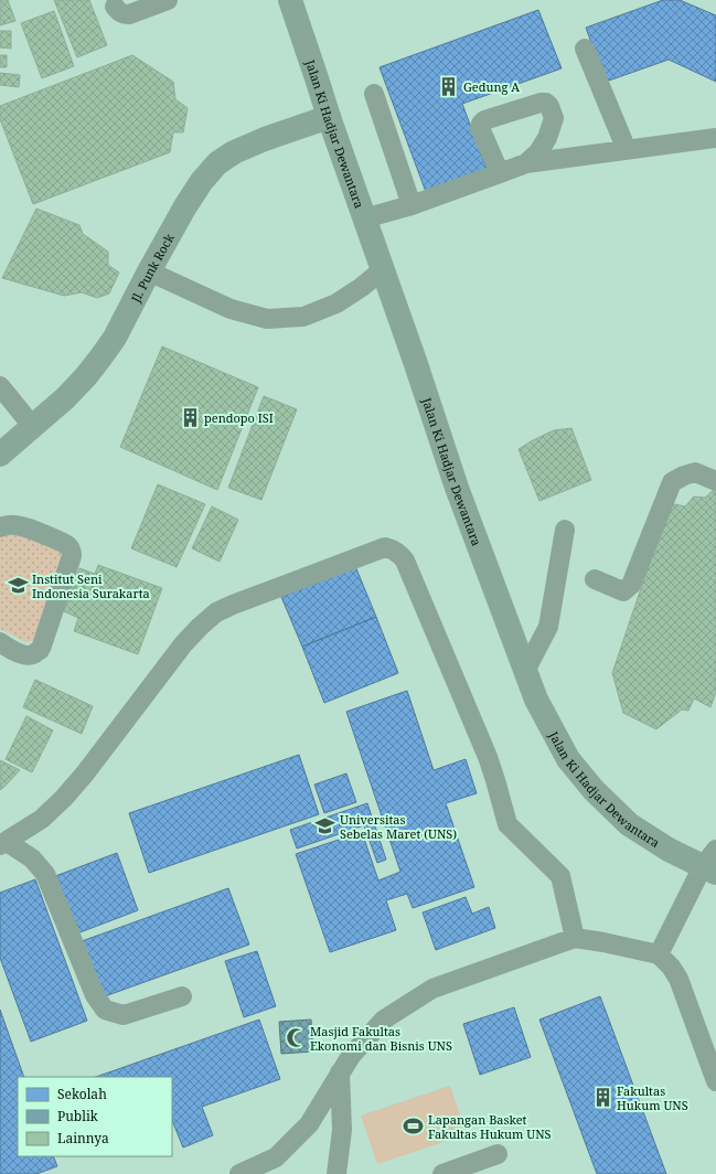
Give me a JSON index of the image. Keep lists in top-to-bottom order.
{
  "streets": {
    "main road": ["Jalan Ki Hadjar Dewantara", "Jl. Punk Rock"]
  },
  "crossings": [
    ["Jalan Ki Hadjar Dewantara", "Jl. Punk Rock"]
  ],
  "places": {
    "building": ["Gedung A", "pendopo ISI", "Fakultas Hukum UNS"],
    "school or university": ["Institut Seni Indonesia Surakarta", "Universitas Sebelas Maret (UNS)"],
    "mosque": ["Masjid Fakultas Ekonomi dan Bisnis UNS"],
    "sports": ["Lapangan Basket Fakultas Hukum UNS"]
  },
  "legend": ["Sekolah", "Publik", "Lainnya"]
}
